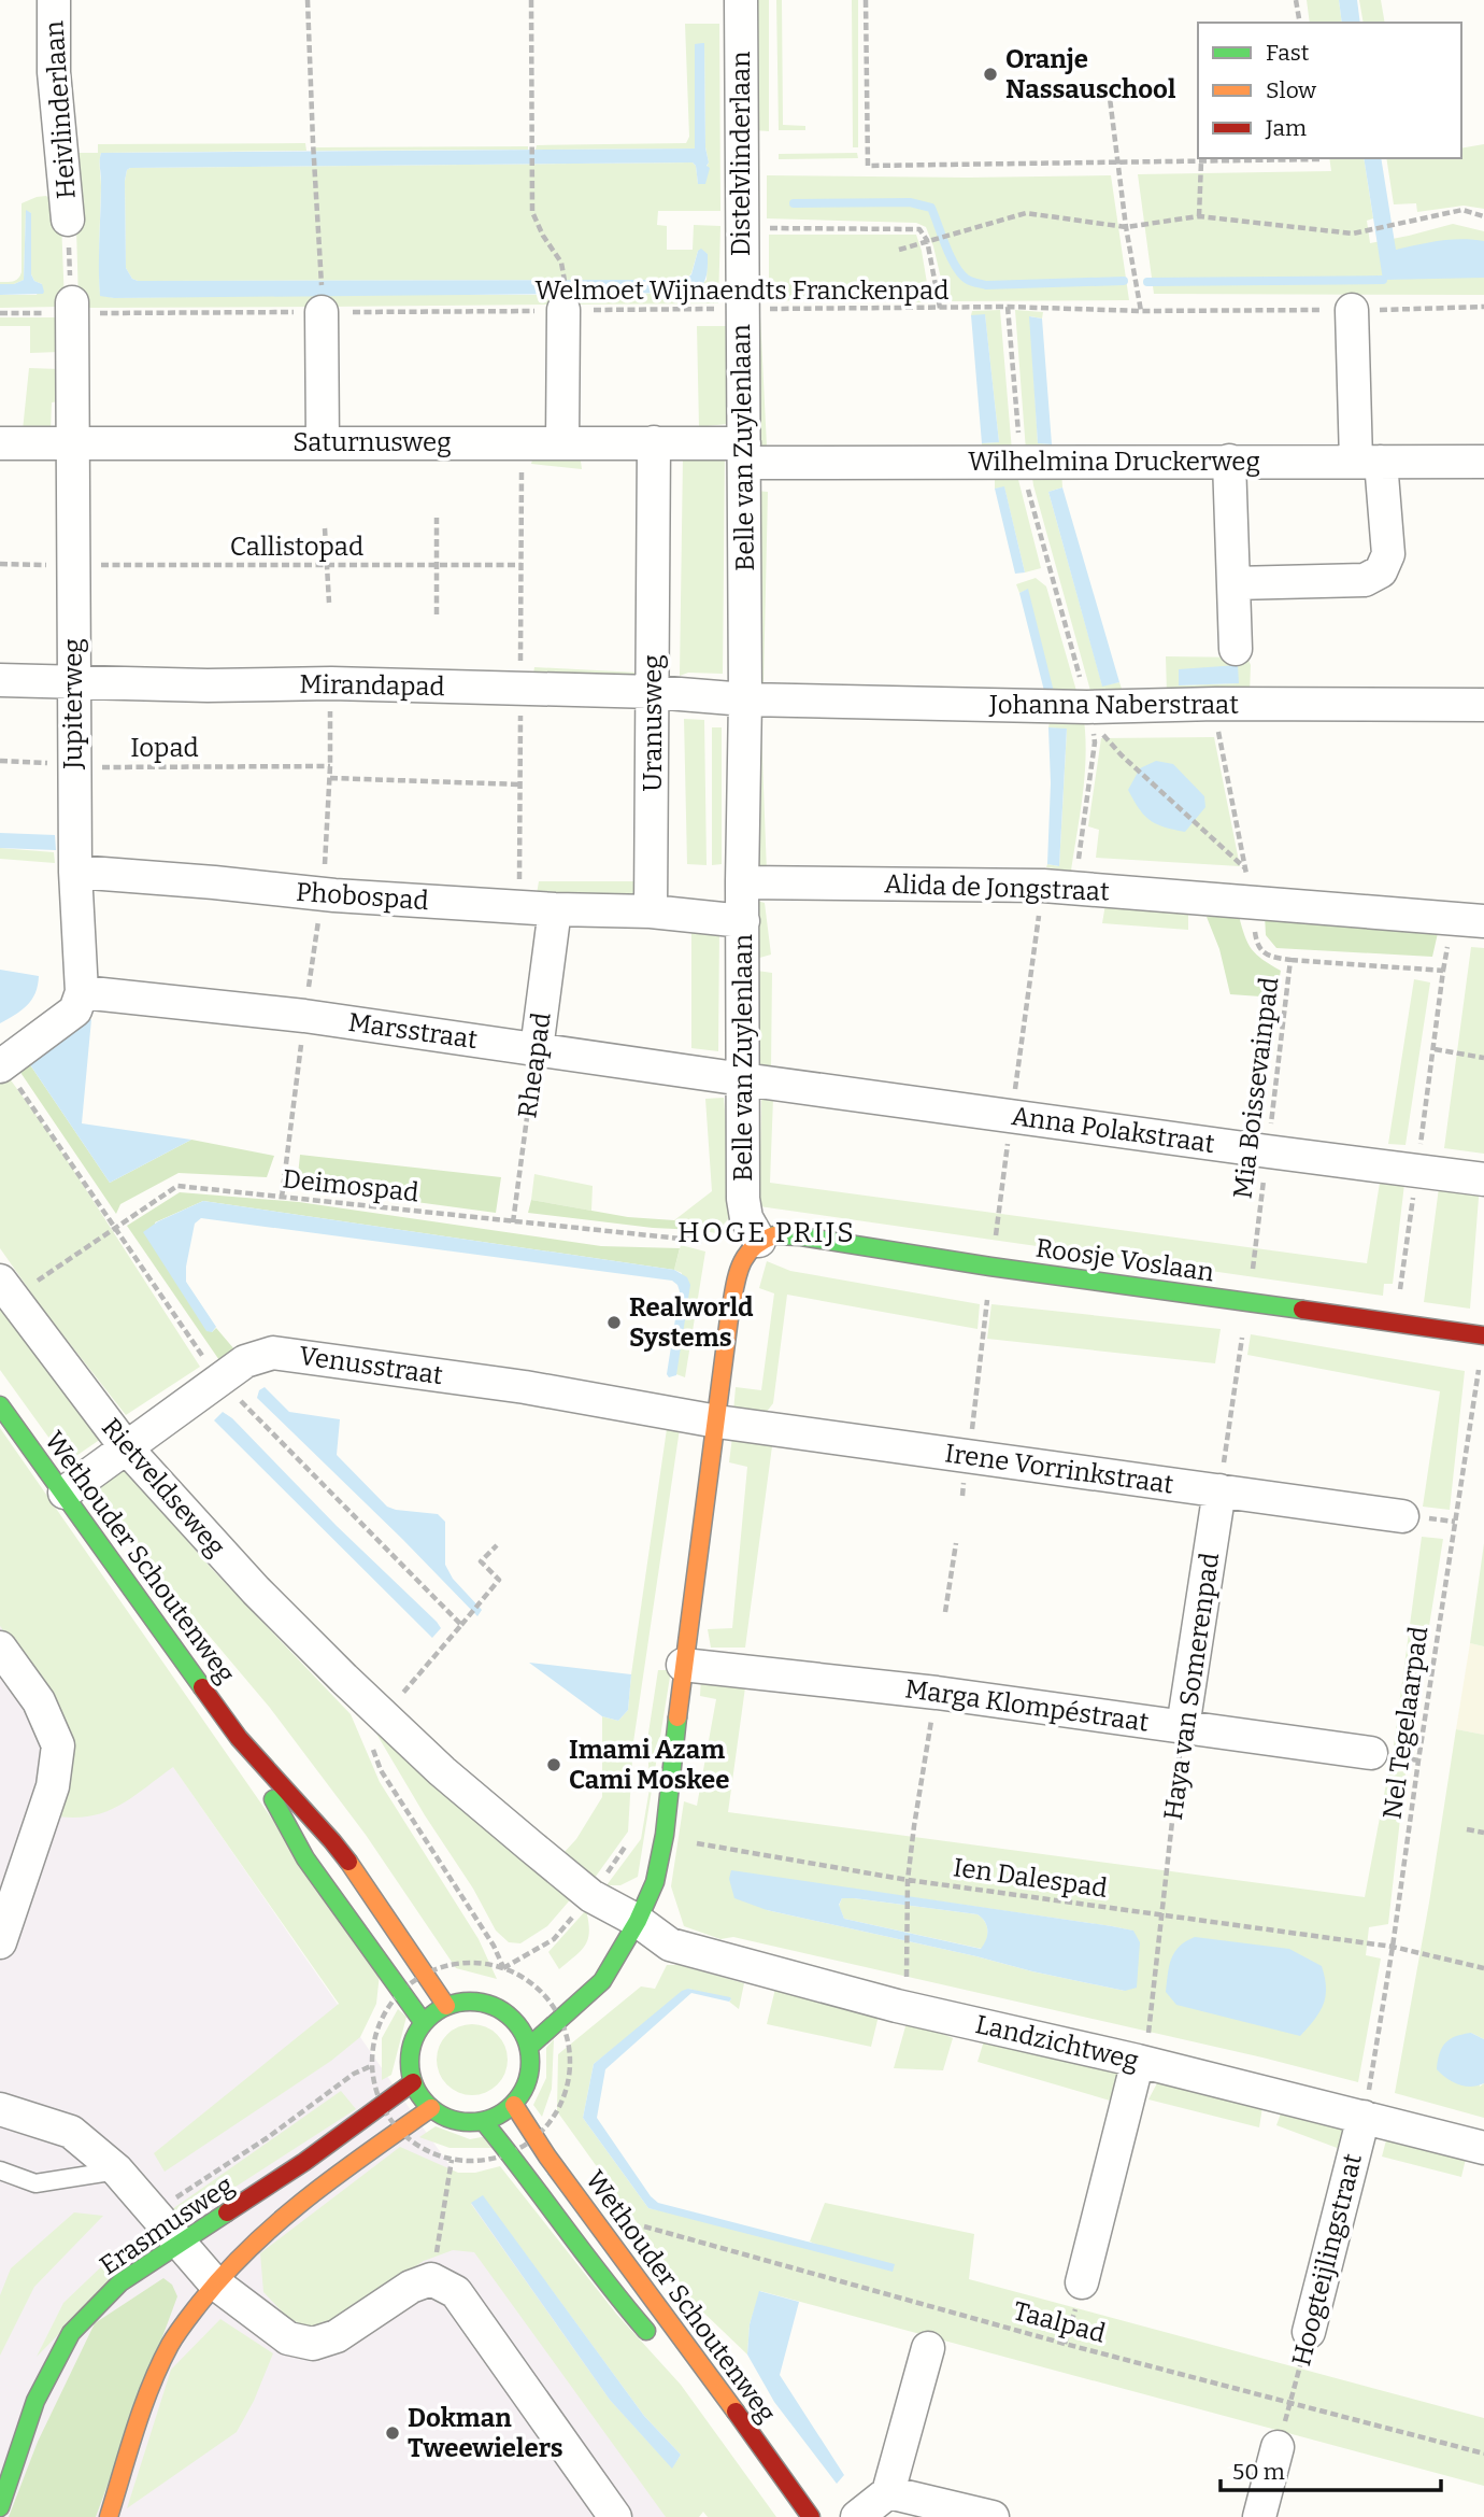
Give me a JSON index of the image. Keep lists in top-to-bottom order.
{
  "streets": {
    "street": [
      "Heivlinderlaan",
      "Distelvlinderlaan",
      "Saturnusweg",
      "Belle van Zuylenlaan",
      "Wilhelmina Druckerweg",
      "Mirandapad",
      "Jupiterweg",
      "Johanna Naberstraat",
      "Uranusweg",
      "Alida de Jongstraat",
      "Phobospad",
      "Marsstraat",
      "Rheapad",
      "Anna Polakstraat",
      "Roosje Voslaan",
      "Venusstraat",
      "Irene Vorrinkstraat",
      "Rietveldseweg",
      "Wethouder Schoutenweg",
      "Haya van Somerenpad",
      "Marga Klompéstraat",
      "Landzichtweg",
      "Erasmusweg",
      "Hoogteijlingstraat"
    ],
    "path": [
      "Welmoet Wijnaendts Franckenpad",
      "Callistopad",
      "Iopad",
      "Mia Boissevainpad",
      "Deimospad",
      "Nel Tegelaarpad",
      "Ien Dalespad",
      "Taalpad"
    ]
  },
  "crossings": [
    ["Distelvlinderlaan", "Welmoet Wijnaendts Franckenpad"],
    ["Distelvlinderlaan", "Belle van Zuylenlaan"],
    ["Welmoet Wijnaendts Franckenpad", "Belle van Zuylenlaan"],
    ["Welmoet Wijnaendts Franckenpad", "Jupiterweg"],
    ["Saturnusweg", "Belle van Zuylenlaan"],
    ["Saturnusweg", "Wilhelmina Druckerweg"],
    ["Saturnusweg", "Jupiterweg"],
    ["Saturnusweg", "Uranusweg"],
    ["Belle van Zuylenlaan", "Wilhelmina Druckerweg"],
    ["Belle van Zuylenlaan", "Mirandapad"],
    ["Belle van Zuylenlaan", "Johanna Naberstraat"],
    ["Belle van Zuylenlaan", "Alida de Jongstraat"],
    ["Belle van Zuylenlaan", "Marsstraat"],
    ["Belle van Zuylenlaan", "Anna Polakstraat"],
    ["Belle van Zuylenlaan", "Roosje Voslaan"],
    ["Callistopad", "Jupiterweg"],
    ["Mirandapad", "Jupiterweg"],
    ["Mirandapad", "Johanna Naberstraat"],
    ["Mirandapad", "Uranusweg"],
    ["Jupiterweg", "Iopad"],
    ["Jupiterweg", "Phobospad"],
    ["Jupiterweg", "Marsstraat"],
    ["Uranusweg", "Phobospad"],
    ["Alida de Jongstraat", "Mia Boissevainpad"],
    ["Phobospad", "Rheapad"],
    ["Marsstraat", "Rheapad"],
    ["Marsstraat", "Anna Polakstraat"],
    ["Rheapad", "Deimospad"],
    ["Mia Boissevainpad", "Anna Polakstraat"],
    ["Mia Boissevainpad", "Roosje Voslaan"],
    ["Deimospad", "Rietveldseweg"],
    ["Roosje Voslaan", "Nel Tegelaarpad"],
    ["Venusstraat", "Irene Vorrinkstraat"],
    ["Venusstraat", "Rietveldseweg"],
    ["Venusstraat", "Wethouder Schoutenweg"],
    ["Irene Vorrinkstraat", "Haya van Somerenpad"],
    ["Rietveldseweg", "Landzichtweg"],
    ["Wethouder Schoutenweg", "Erasmusweg"],
    ["Haya van Somerenpad", "Marga Klompéstraat"],
    ["Haya van Somerenpad", "Ien Dalespad"],
    ["Nel Tegelaarpad", "Ien Dalespad"],
    ["Nel Tegelaarpad", "Landzichtweg"],
    ["Nel Tegelaarpad", "Hoogteijlingstraat"],
    ["Landzichtweg", "Hoogteijlingstraat"],
    ["Hoogteijlingstraat", "Taalpad"]
  ],
  "districts": ["HOGE PRIJS"],
  "places": [
    "Oranje Nassauschool",
    "Realworld Systems",
    "Imami Azam Cami Moskee",
    "Dokman Tweewielers"
  ],
  "legend": ["Fast", "Slow", "Jam"],
  "scale_bar": "50 m"
}
